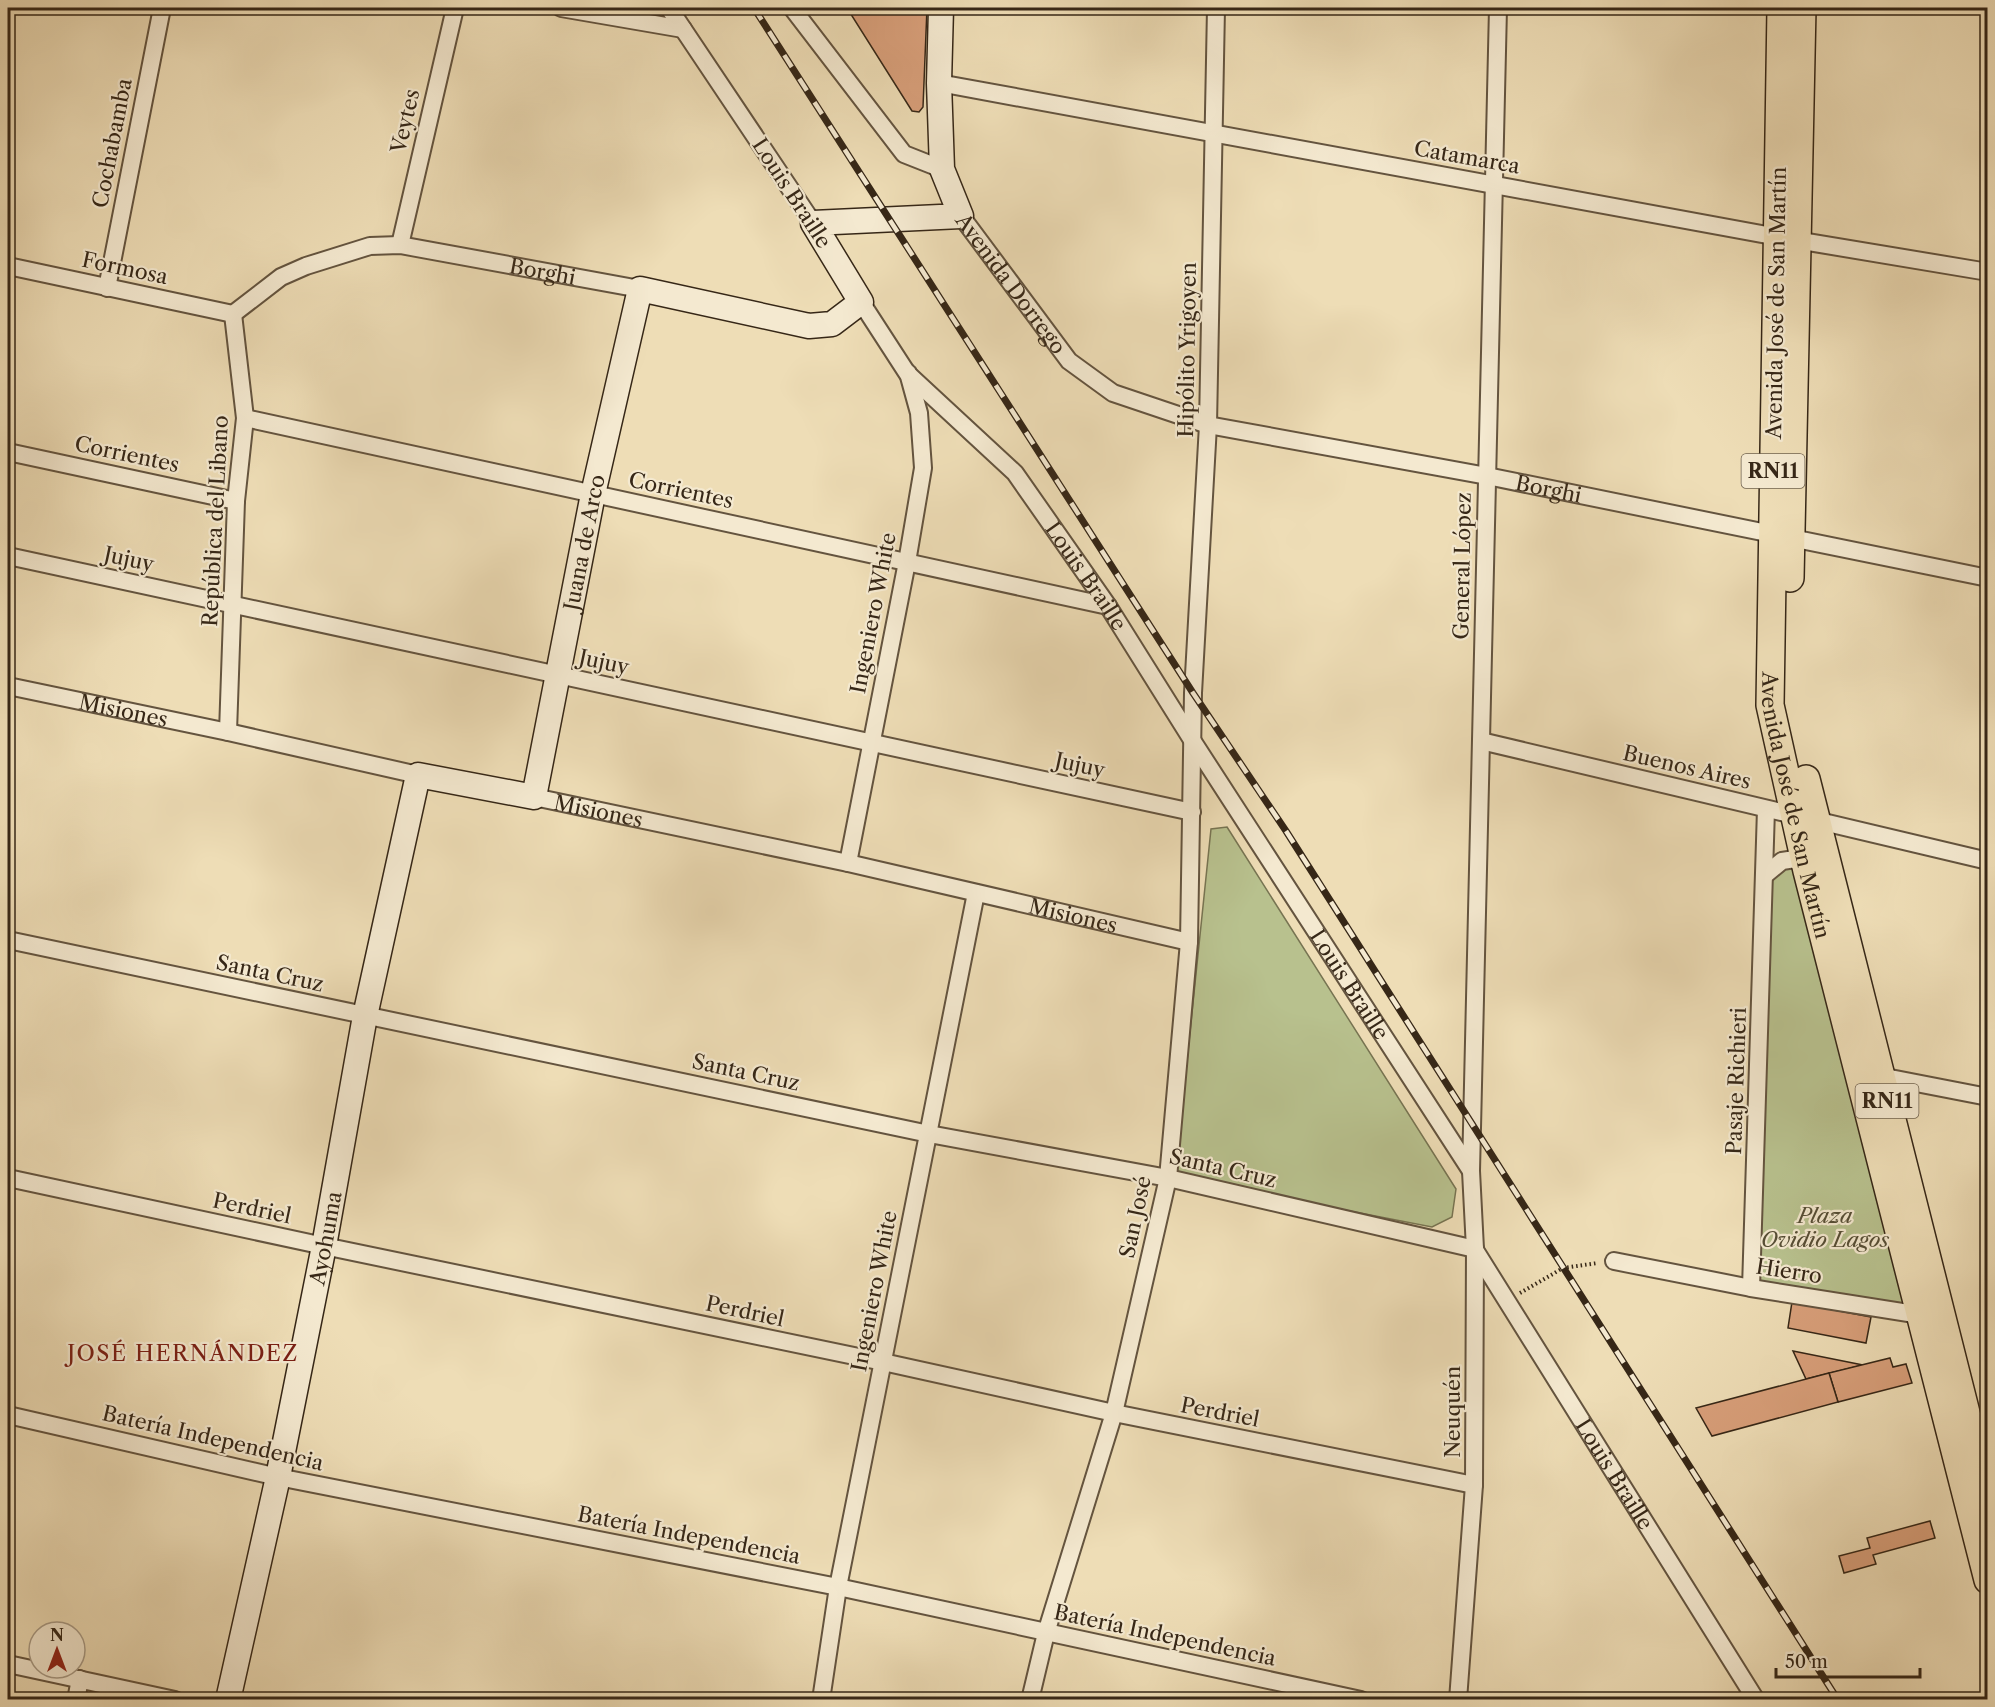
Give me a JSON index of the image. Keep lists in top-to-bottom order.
{
  "streets": {
    "main road": ["Avenida José de San Martín", "RN11"],
    "street": [
      "Veytes",
      "Cochabamba",
      "Catamarca",
      "Louis Braille",
      "Formosa",
      "Borghi",
      "Avenida Dorrego",
      "Hipólito Yrigoyen",
      "Corrientes",
      "República del Libano",
      "Juana de Arco",
      "Jujuy",
      "General López",
      "Ingeniero White",
      "Misiones",
      "Buenos Aires",
      "Santa Cruz",
      "Pasaje Richieri",
      "Perdriel",
      "San José",
      "Ayohuma",
      "Hierro",
      "Neuquén",
      "Batería Independencia"
    ]
  },
  "crossings": [
    ["Veytes", "Borghi"],
    ["Cochabamba", "Formosa"],
    ["Catamarca", "Avenida Dorrego"],
    ["Catamarca", "Avenida José de San Martín"],
    ["Catamarca", "Hipólito Yrigoyen"],
    ["Catamarca", "General López"],
    ["Louis Braille", "Borghi"],
    ["Louis Braille", "Corrientes"],
    ["Louis Braille", "Ingeniero White"],
    ["Louis Braille", "Santa Cruz"],
    ["Louis Braille", "San José"],
    ["Louis Braille", "Neuquén"],
    ["Formosa", "Borghi"],
    ["Formosa", "República del Libano"],
    ["Borghi", "Avenida Dorrego"],
    ["Borghi", "Avenida José de San Martín"],
    ["Borghi", "Hipólito Yrigoyen"],
    ["Borghi", "República del Libano"],
    ["Borghi", "Juana de Arco"],
    ["Borghi", "General López"],
    ["Avenida José de San Martín", "Buenos Aires"],
    ["Avenida José de San Martín", "Hierro"],
    ["Hipólito Yrigoyen", "San José"],
    ["Corrientes", "República del Libano"],
    ["Corrientes", "Juana de Arco"],
    ["Corrientes", "Ingeniero White"],
    ["República del Libano", "Jujuy"],
    ["República del Libano", "Misiones"],
    ["Juana de Arco", "Jujuy"],
    ["Juana de Arco", "Misiones"],
    ["Jujuy", "Ingeniero White"],
    ["Jujuy", "San José"],
    ["General López", "Buenos Aires"],
    ["General López", "Neuquén"],
    ["Ingeniero White", "Misiones"],
    ["Ingeniero White", "Santa Cruz"],
    ["Ingeniero White", "Perdriel"],
    ["Ingeniero White", "Batería Independencia"],
    ["Misiones", "San José"],
    ["Misiones", "Ayohuma"],
    ["Buenos Aires", "Pasaje Richieri"],
    ["Santa Cruz", "San José"],
    ["Santa Cruz", "Ayohuma"],
    ["Santa Cruz", "Neuquén"],
    ["Pasaje Richieri", "Hierro"],
    ["Perdriel", "San José"],
    ["Perdriel", "Ayohuma"],
    ["Perdriel", "Neuquén"],
    ["San José", "Batería Independencia"],
    ["Ayohuma", "Batería Independencia"]
  ],
  "districts": ["JOSÉ HERNÁNDEZ"],
  "parks": ["Plaza Ovidio Lagos"],
  "scale_bar": "50 m",
  "north": "top"
}
